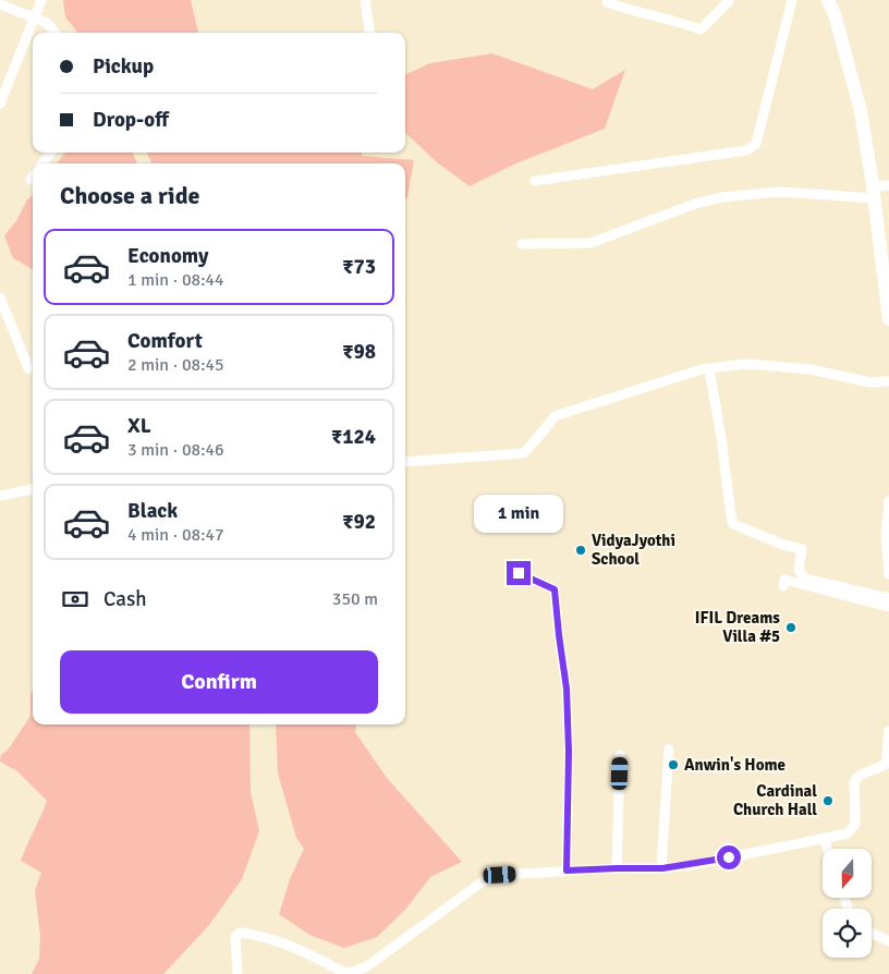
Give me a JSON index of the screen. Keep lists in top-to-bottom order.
{
  "places": [
    "VidyaJyothi School",
    "IFIL Dreams Villa #5",
    "Anwin's Home",
    "Cardinal Church Hall"
  ],
  "north": "bottom",
  "page": {
    "banner": ["Pickup", "Drop-off"],
    "heading": "Choose a ride",
    "list": [
      {
        "name": "Economy",
        "note": "1 min · 08:44",
        "value": "₹73"
      },
      {
        "name": "Comfort",
        "note": "2 min · 08:45",
        "value": "₹98"
      },
      {
        "name": "XL",
        "note": "3 min · 08:46",
        "value": "₹124"
      },
      {
        "name": "Black",
        "note": "4 min · 08:47",
        "value": "₹92"
      }
    ],
    "bubble": "1 min",
    "pay": ["Cash", "350 m"],
    "buttons": "Confirm"
  }
}
